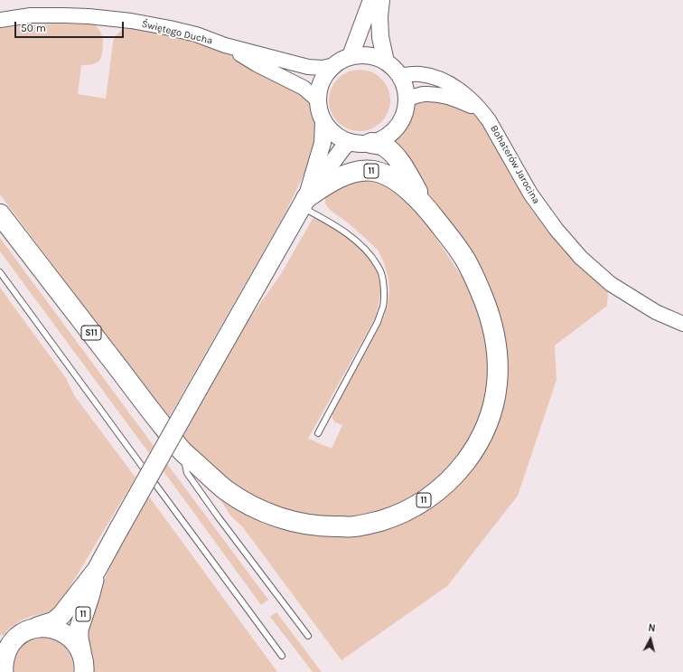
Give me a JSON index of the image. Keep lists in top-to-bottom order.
{
  "streets": {
    "highway": ["11", "S11"],
    "street": ["Świętego Ducha", "Bohaterów Jarocina"]
  },
  "crossings": [
    ["Świętego Ducha", "Bohaterów Jarocina"],
    ["Świętego Ducha", "11"],
    ["Bohaterów Jarocina", "11"],
    ["11", "S11"]
  ],
  "scale_bar": "50 m",
  "north": "top"
}
